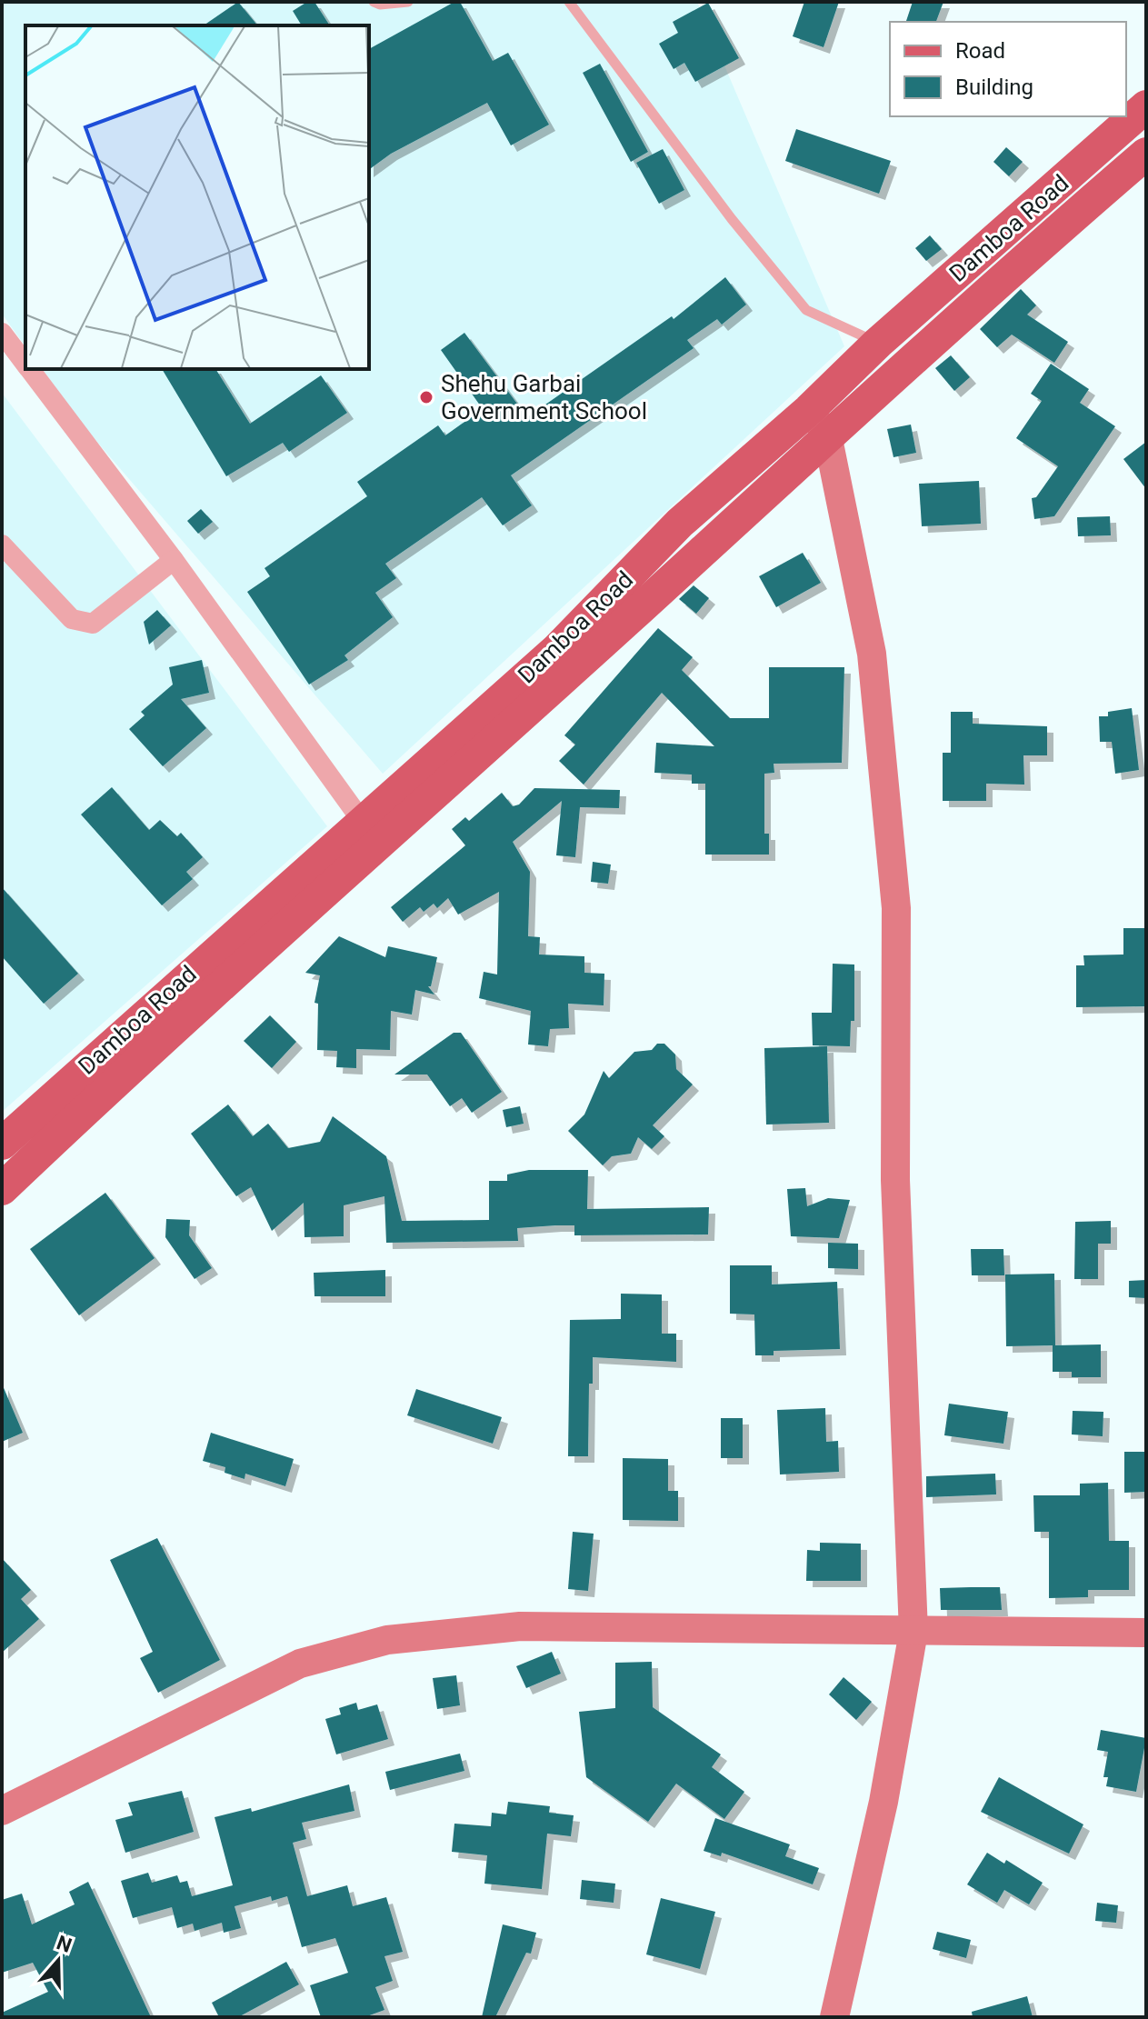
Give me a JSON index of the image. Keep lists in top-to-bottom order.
{
  "streets": {
    "main road": ["Damboa Road"]
  },
  "places": ["Shehu Garbai Government School"],
  "legend": ["Road", "Building"],
  "north": "top"
}
